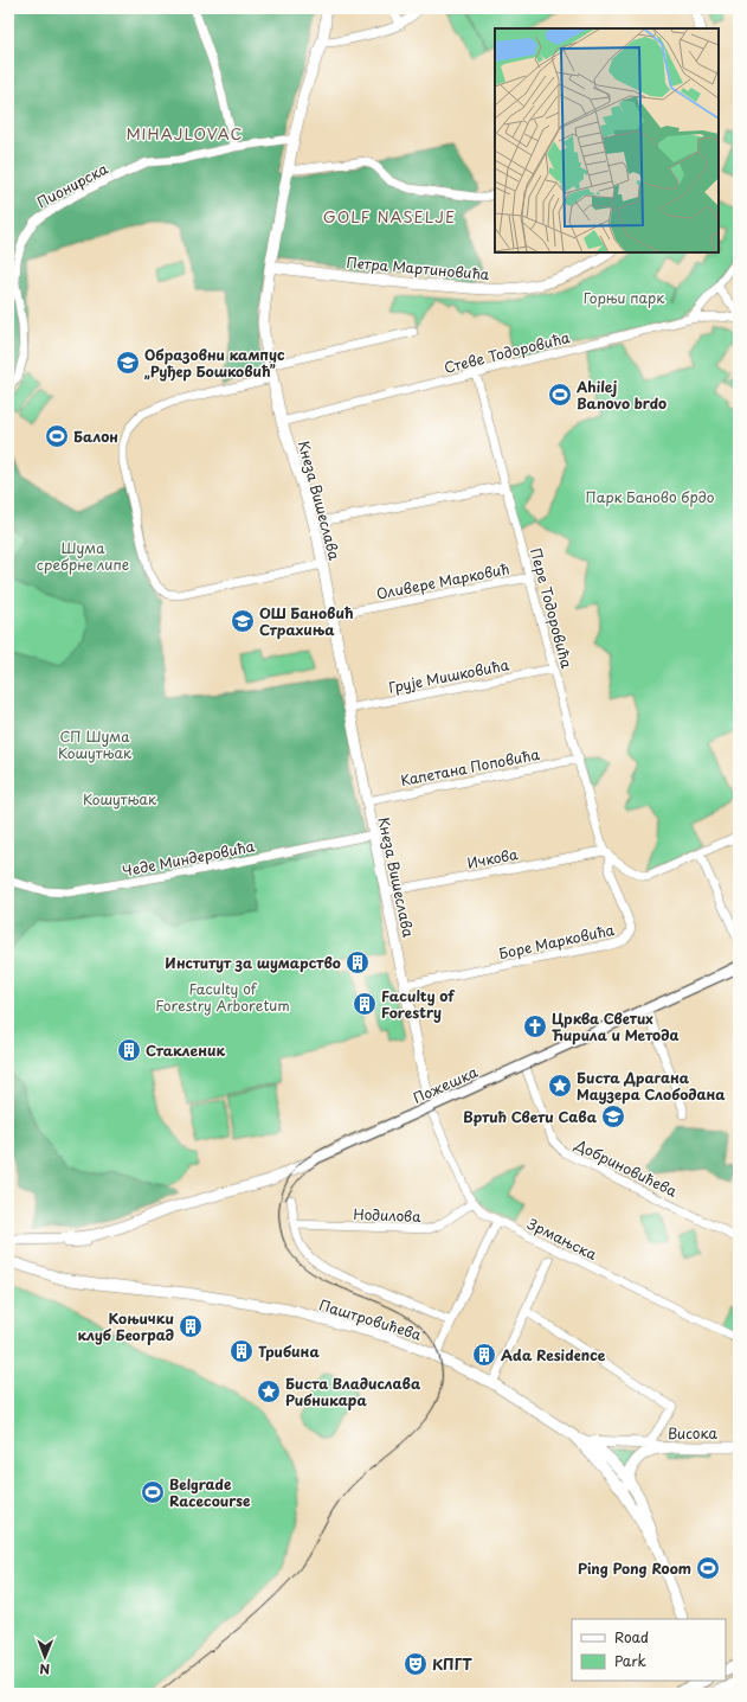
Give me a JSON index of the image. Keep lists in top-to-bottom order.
{
  "streets": {
    "street": [
      "Пионирска",
      "Петра Мартиновића",
      "Стеве Тодоровића",
      "Кнеза Вишеслава",
      "Оливере Марковић",
      "Пере Тодоровића",
      "Грује Мишковића",
      "Капетана Поповића",
      "Чеде Миндеровића",
      "Ичкова",
      "Боре Марковића",
      "Пожешка",
      "Добриновићева",
      "Нодилова",
      "Зрмањска",
      "Паштровићева",
      "Висока"
    ]
  },
  "crossings": [
    ["Пионирска", "Кнеза Вишеслава"],
    ["Петра Мартиновића", "Кнеза Вишеслава"],
    ["Стеве Тодоровића", "Кнеза Вишеслава"],
    ["Стеве Тодоровића", "Пере Тодоровића"],
    ["Кнеза Вишеслава", "Оливере Марковић"],
    ["Кнеза Вишеслава", "Грује Мишковића"],
    ["Кнеза Вишеслава", "Капетана Поповића"],
    ["Кнеза Вишеслава", "Чеде Миндеровића"],
    ["Кнеза Вишеслава", "Ичкова"],
    ["Кнеза Вишеслава", "Боре Марковића"],
    ["Кнеза Вишеслава", "Пожешка"],
    ["Кнеза Вишеслава", "Зрмањска"],
    ["Оливере Марковић", "Пере Тодоровића"],
    ["Пере Тодоровића", "Грује Мишковића"],
    ["Пере Тодоровића", "Капетана Поповића"],
    ["Пере Тодоровића", "Ичкова"],
    ["Пере Тодоровића", "Боре Марковића"],
    ["Ичкова", "Боре Марковића"],
    ["Пожешка", "Добриновићева"],
    ["Пожешка", "Зрмањска"],
    ["Нодилова", "Зрмањска"],
    ["Паштровићева", "Висока"]
  ],
  "districts": ["MIHAJLOVAC", "GOLF NASELJE"],
  "parks": [
    "Горњи парк",
    "Парк Баново брдо",
    "Шума сребрне липе",
    "СП Шума Кошутњак",
    "Кошутњак",
    "Faculty of Forestry Arboretum"
  ],
  "places": {
    "school or university": ["Образовни кампус „Руђер Бошковић”", "ОШ Бановић Страхиња", "Вртић Свети Сава"],
    "sports": [
      "Ahilej Banovo brdo",
      "Балон",
      "Belgrade Racecourse",
      "Ping Pong Room"
    ],
    "building": [
      "Институт за шумарство",
      "Faculty of Forestry",
      "Стакленик",
      "Коњички клуб Београд",
      "Трибина",
      "Ada Residence"
    ],
    "church": ["Црква Светих Ћирила и Метода"],
    "place": ["Биста Драгана Маузера Слободана", "Биста Владислава Рибникара"],
    "theatre": ["КПГТ"]
  },
  "legend": ["Road", "Park"],
  "north": "bottom"
}
